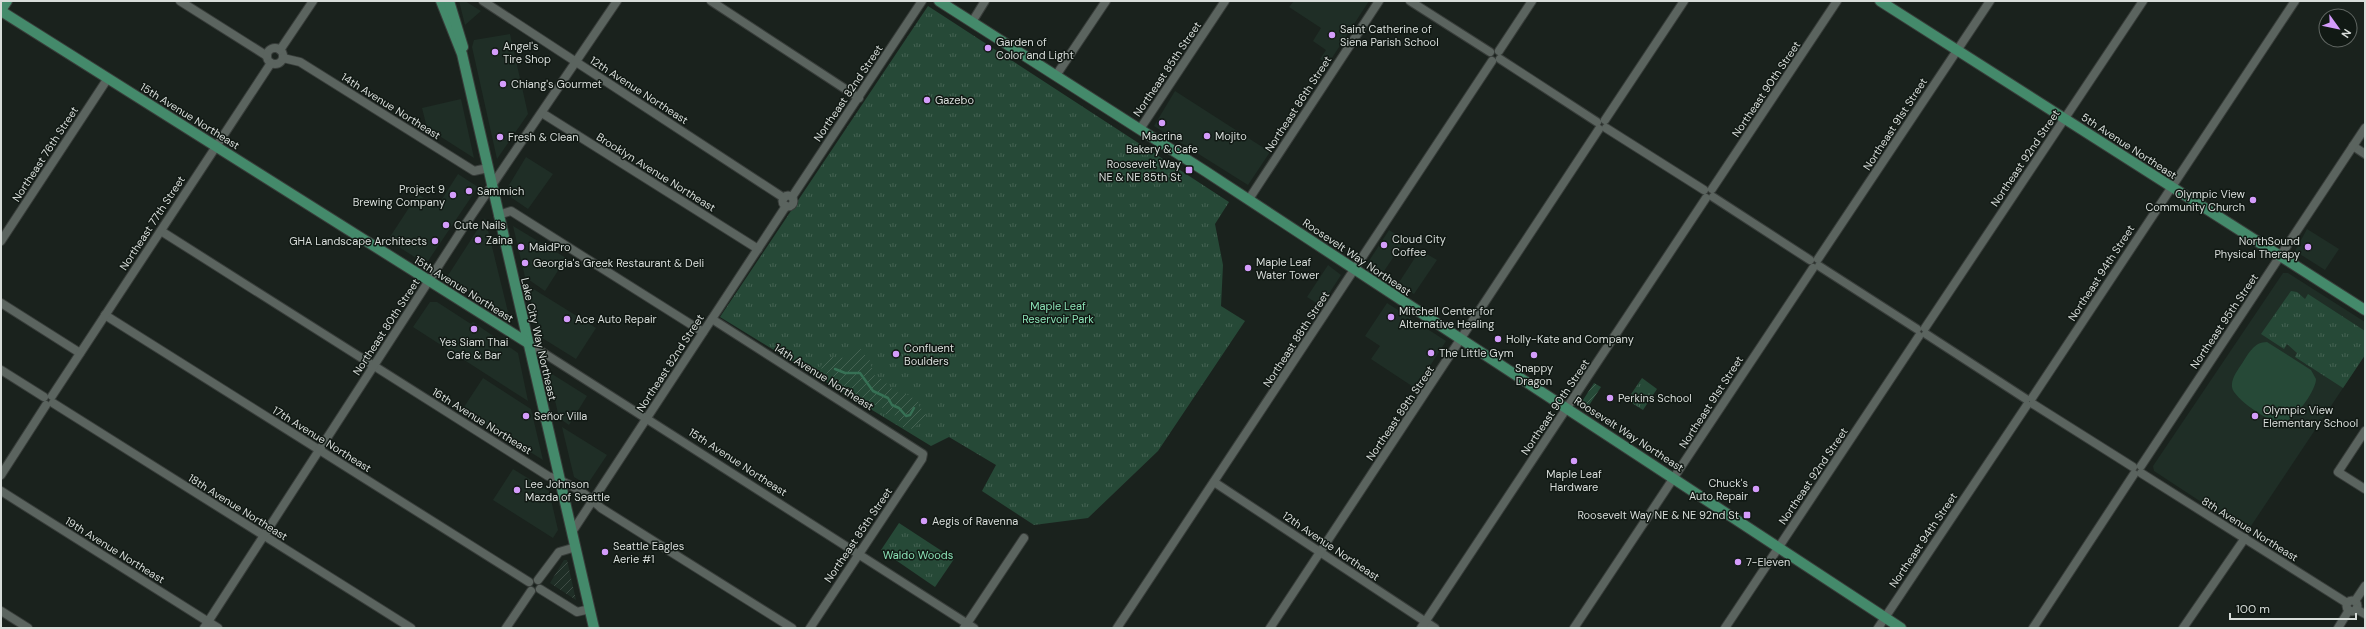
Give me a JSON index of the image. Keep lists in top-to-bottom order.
{
  "streets": {
    "main road": [
      "15th Avenue Northeast",
      "5th Avenue Northeast",
      "Roosevelt Way Northeast",
      "Lake City Way Northeast"
    ],
    "street": [
      "Northeast 85th Street",
      "Northeast 90th Street",
      "12th Avenue Northeast",
      "Northeast 82nd Street",
      "Northeast 86th Street",
      "14th Avenue Northeast",
      "Northeast 91st Street",
      "Northeast 76th Street",
      "Northeast 92nd Street",
      "Brooklyn Avenue Northeast",
      "Northeast 77th Street",
      "Northeast 94th Street",
      "Northeast 95th Street",
      "Northeast 80th Street",
      "Northeast 88th Street",
      "Northeast 89th Street",
      "16th Avenue Northeast",
      "17th Avenue Northeast",
      "18th Avenue Northeast",
      "8th Avenue Northeast",
      "19th Avenue Northeast"
    ]
  },
  "crossings": [
    ["Northeast 85th Street", "14th Avenue Northeast"],
    ["Northeast 85th Street", "15th Avenue Northeast"],
    ["Northeast 85th Street", "Roosevelt Way Northeast"],
    ["Northeast 90th Street", "12th Avenue Northeast"],
    ["Northeast 90th Street", "Roosevelt Way Northeast"],
    ["Northeast 90th Street", "8th Avenue Northeast"],
    ["12th Avenue Northeast", "Northeast 82nd Street"],
    ["12th Avenue Northeast", "Northeast 80th Street"],
    ["12th Avenue Northeast", "Northeast 88th Street"],
    ["12th Avenue Northeast", "Northeast 89th Street"],
    ["Northeast 82nd Street", "14th Avenue Northeast"],
    ["Northeast 82nd Street", "15th Avenue Northeast"],
    ["Northeast 82nd Street", "Brooklyn Avenue Northeast"],
    ["Northeast 82nd Street", "Lake City Way Northeast"],
    ["Northeast 82nd Street", "16th Avenue Northeast"],
    ["Northeast 86th Street", "Roosevelt Way Northeast"],
    ["14th Avenue Northeast", "Lake City Way Northeast"],
    ["15th Avenue Northeast", "Northeast 76th Street"],
    ["15th Avenue Northeast", "Northeast 77th Street"],
    ["15th Avenue Northeast", "Northeast 80th Street"],
    ["15th Avenue Northeast", "Lake City Way Northeast"],
    ["Northeast 91st Street", "5th Avenue Northeast"],
    ["Northeast 91st Street", "Roosevelt Way Northeast"],
    ["Northeast 91st Street", "8th Avenue Northeast"],
    ["5th Avenue Northeast", "Northeast 92nd Street"],
    ["5th Avenue Northeast", "Northeast 94th Street"],
    ["5th Avenue Northeast", "Northeast 95th Street"],
    ["Northeast 92nd Street", "Roosevelt Way Northeast"],
    ["Northeast 92nd Street", "8th Avenue Northeast"],
    ["Brooklyn Avenue Northeast", "Northeast 80th Street"],
    ["Northeast 77th Street", "16th Avenue Northeast"],
    ["Northeast 77th Street", "17th Avenue Northeast"],
    ["Northeast 77th Street", "18th Avenue Northeast"],
    ["Roosevelt Way Northeast", "Northeast 94th Street"],
    ["Roosevelt Way Northeast", "Northeast 88th Street"],
    ["Roosevelt Way Northeast", "Northeast 89th Street"],
    ["Northeast 94th Street", "8th Avenue Northeast"],
    ["Northeast 95th Street", "8th Avenue Northeast"],
    ["Northeast 80th Street", "Lake City Way Northeast"],
    ["Northeast 80th Street", "16th Avenue Northeast"],
    ["Northeast 80th Street", "17th Avenue Northeast"],
    ["Northeast 80th Street", "18th Avenue Northeast"],
    ["Northeast 80th Street", "19th Avenue Northeast"],
    ["Lake City Way Northeast", "16th Avenue Northeast"],
    ["Northeast 88th Street", "8th Avenue Northeast"],
    ["Northeast 89th Street", "8th Avenue Northeast"]
  ],
  "parks": ["Maple Leaf Reservoir Park", "Waldo Woods"],
  "places": {
    "other": [
      "Saint Catherine of Siena Parish School",
      "Garden of Color and Light",
      "Angel's Tire Shop",
      "Chiang's Gourmet",
      "Gazebo",
      "Macrina Bakery & Cafe",
      "Mojito",
      "Fresh & Clean",
      "Sammich",
      "Project 9 Brewing Company",
      "Olympic View Community Church",
      "Cute Nails",
      "Zaina",
      "GHA Landscape Architects",
      "Cloud City Coffee",
      "MaidPro",
      "NorthSound Physical Therapy",
      "Georgia's Greek Restaurant & Deli",
      "Maple Leaf Water Tower",
      "Mitchell Center for Alternative Healing",
      "Ace Auto Repair",
      "Yes Siam Thai Cafe & Bar",
      "Holly-Kate and Company",
      "The Little Gym",
      "Confluent Boulders",
      "Snappy Dragon",
      "Perkins School",
      "Señor Villa",
      "Olympic View Elementary School",
      "Maple Leaf Hardware",
      "Chuck's Auto Repair",
      "Lee Johnson Mazda of Seattle",
      "Aegis of Ravenna",
      "Seattle Eagles Aerie #1",
      "7-Eleven"
    ],
    "transit": ["Roosevelt Way NE & NE 85th St", "Roosevelt Way NE & NE 92nd St"]
  },
  "scale_bar": "100 m",
  "north": "bottom right"
}
